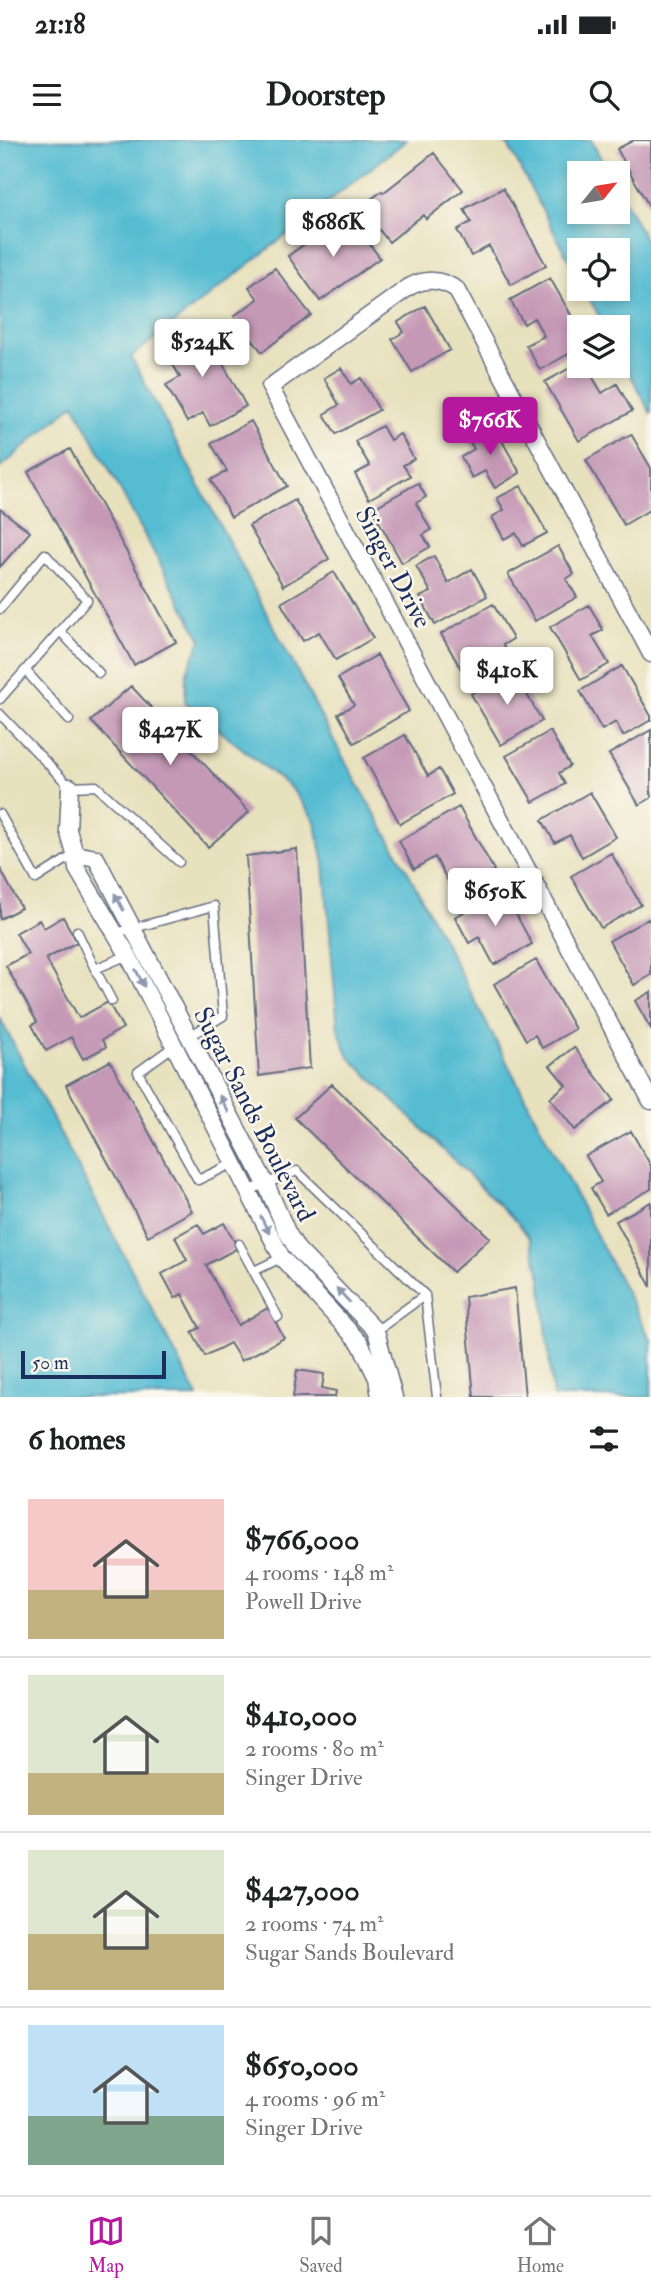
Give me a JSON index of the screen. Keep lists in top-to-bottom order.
{
  "streets": {
    "street": ["Singer Drive", "Sugar Sands Boulevard"]
  },
  "scale_bar": "50 m",
  "north": "top right",
  "page": {
    "status": "21:18",
    "header": "Doorstep",
    "price": [
      "$686K",
      "$524K",
      "$766K",
      "$410K",
      "$427K",
      "$650K"
    ],
    "scale": "50 m",
    "heading": "6 homes",
    "list": [
      {
        "name": "$766,000",
        "note": "4 rooms · 148 m² · Powell Drive"
      },
      {
        "name": "$410,000",
        "note": "2 rooms · 80 m² · Singer Drive"
      },
      {
        "name": "$427,000",
        "note": "2 rooms · 74 m² · Sugar Sands Boulevard"
      },
      {
        "name": "$650,000",
        "note": "4 rooms · 96 m² · Singer Drive"
      }
    ],
    "tabs": ["Map", "Saved", "Home"]
  }
}
